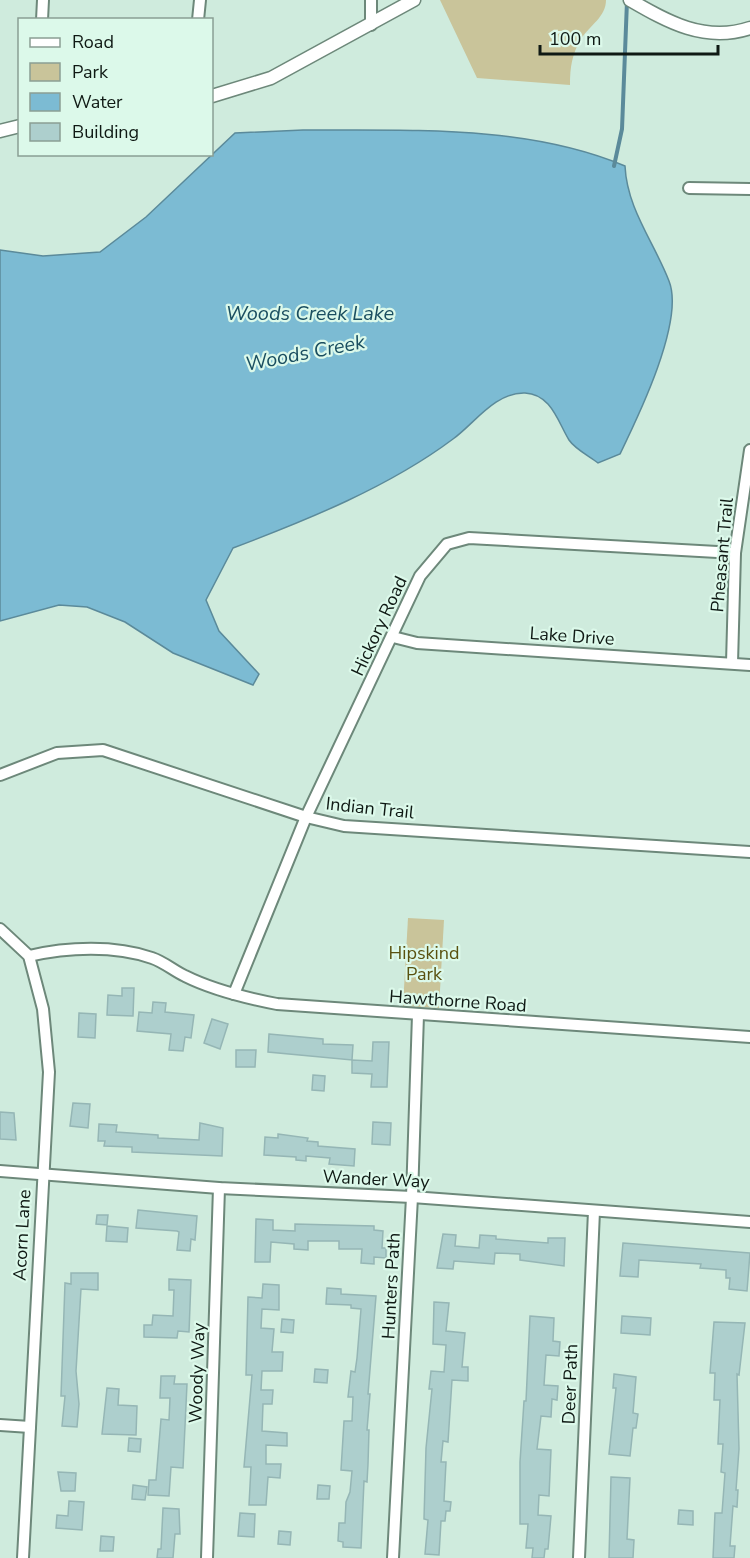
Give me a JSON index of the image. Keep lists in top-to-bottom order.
{
  "streets": {
    "street": [
      "Pheasant Trail",
      "Hickory Road",
      "Lake Drive",
      "Indian Trail",
      "Hawthorne Road",
      "Wander Way",
      "Acorn Lane",
      "Hunters Path",
      "Woody Way",
      "Deer Path"
    ]
  },
  "crossings": [
    ["Pheasant Trail", "Hickory Road"],
    ["Pheasant Trail", "Lake Drive"],
    ["Hickory Road", "Lake Drive"],
    ["Hickory Road", "Indian Trail"],
    ["Hickory Road", "Hawthorne Road"],
    ["Hawthorne Road", "Acorn Lane"],
    ["Hawthorne Road", "Hunters Path"],
    ["Wander Way", "Acorn Lane"],
    ["Wander Way", "Hunters Path"],
    ["Wander Way", "Woody Way"],
    ["Wander Way", "Deer Path"]
  ],
  "water": ["Woods Creek Lake", "Woods Creek"],
  "parks": ["Hipskind Park"],
  "legend": [
    "Road",
    "Park",
    "Water",
    "Building"
  ],
  "scale_bar": "100 m"
}
